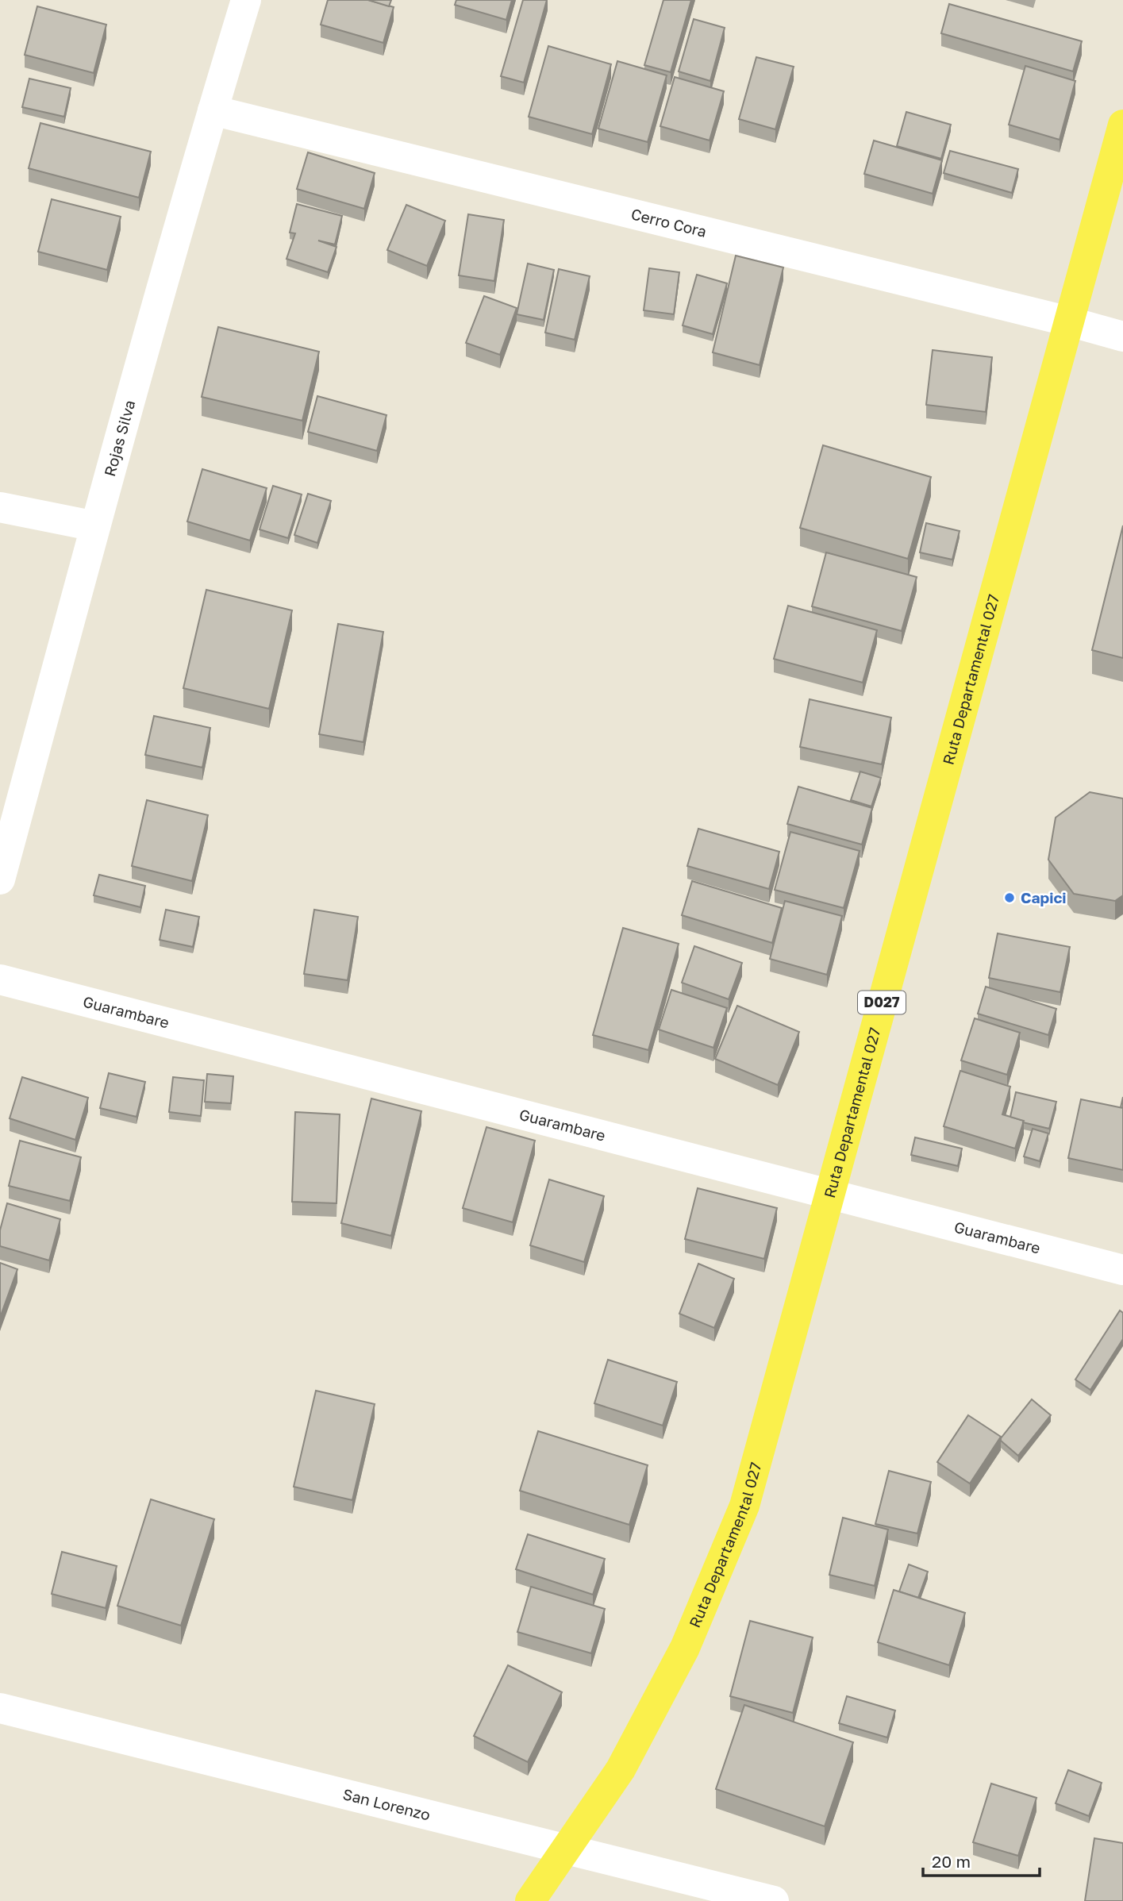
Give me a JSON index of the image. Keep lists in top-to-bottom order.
{
  "streets": {
    "main road": ["Ruta Departamental 027", "D027"],
    "street": [
      "Cerro Cora",
      "Rojas Silva",
      "Guarambare",
      "San Lorenzo"
    ]
  },
  "crossings": [
    ["Cerro Cora", "Rojas Silva"],
    ["Cerro Cora", "Ruta Departamental 027"],
    ["Ruta Departamental 027", "Guarambare"],
    ["Ruta Departamental 027", "San Lorenzo"]
  ],
  "places": ["Capici"],
  "scale_bar": "20 m"
}
